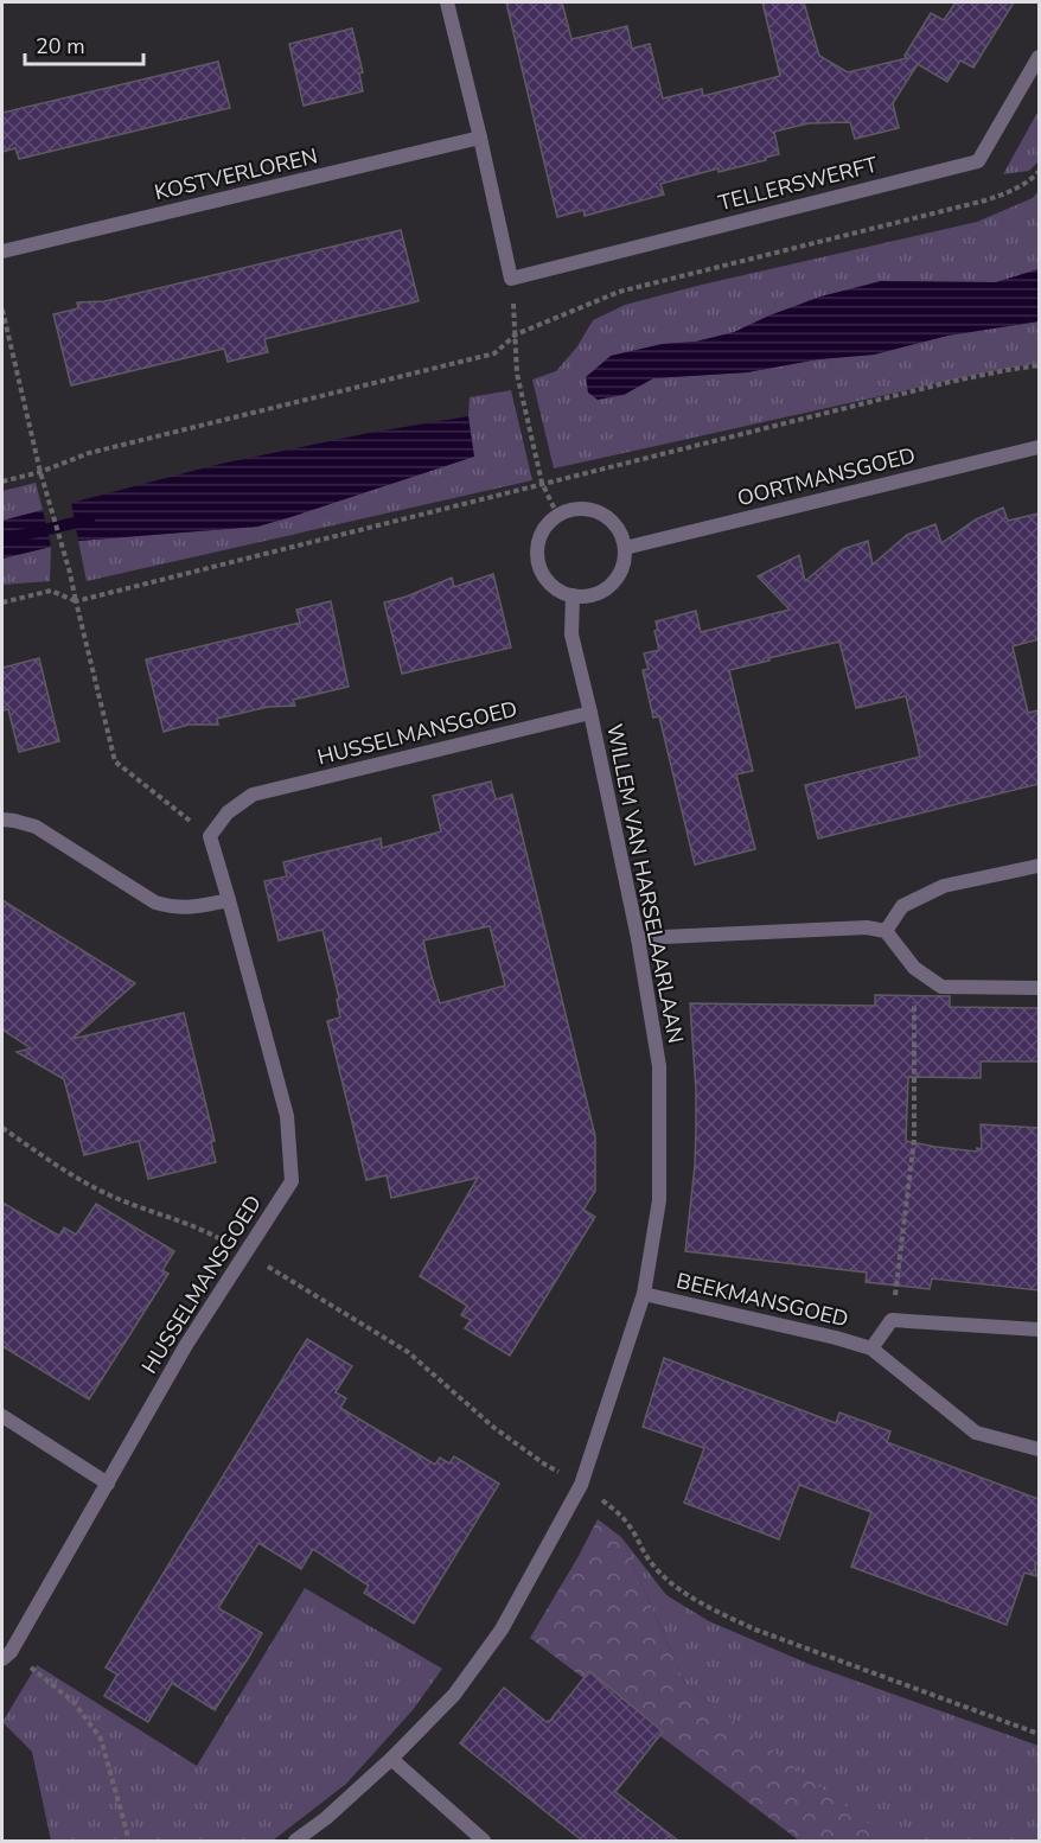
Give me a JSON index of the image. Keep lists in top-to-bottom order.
{
  "streets": {
    "street": [
      "KOSTVERLOREN",
      "TELLERSWERFT",
      "OORTMANSGOED",
      "HUSSELMANSGOED",
      "WILLEM VAN HARSELAARLAAN",
      "BEEKMANSGOED"
    ]
  },
  "crossings": [
    ["HUSSELMANSGOED", "WILLEM VAN HARSELAARLAAN"],
    ["WILLEM VAN HARSELAARLAAN", "BEEKMANSGOED"]
  ],
  "scale_bar": "20 m"
}
